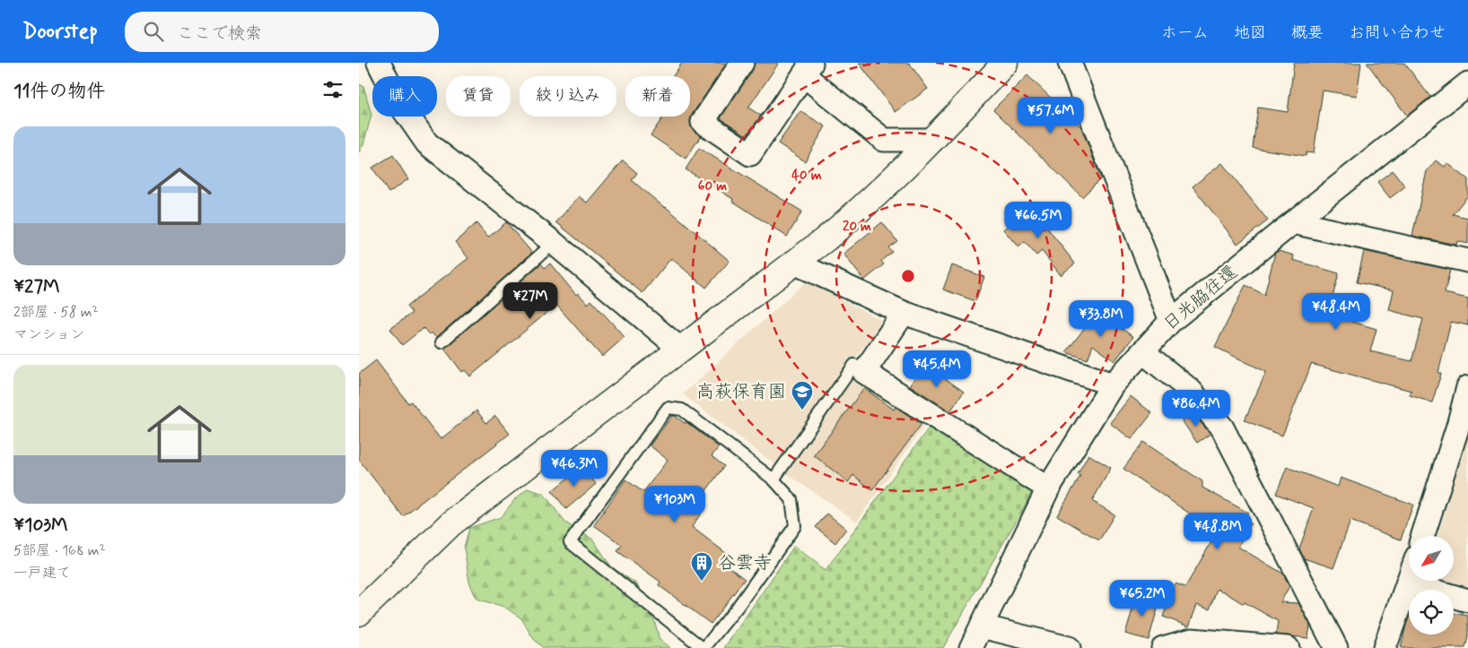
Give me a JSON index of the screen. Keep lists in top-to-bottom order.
{
  "streets": {
    "street": ["日光脇往還"]
  },
  "places": {
    "school or university": ["高萩保育園"],
    "building": ["谷雲寺"]
  },
  "north": "bottom left",
  "page": {
    "header": "Doorstep",
    "search": "ここで検索",
    "nav": [
      "ホーム",
      "地図",
      "概要",
      "お問い合わせ"
    ],
    "heading": "11件の物件",
    "chip": [
      "購入",
      "賃貸",
      "絞り込み",
      "新着"
    ],
    "price": [
      "¥57.6M",
      "¥66.5M",
      "¥27M",
      "¥48.4M",
      "¥33.8M",
      "¥45.4M",
      "¥86.4M",
      "¥46.3M",
      "¥103M",
      "¥48.8M",
      "¥65.2M"
    ],
    "list": [
      {
        "name": "¥27M",
        "note": "2部屋 · 58 m² · マンション"
      },
      {
        "name": "¥103M",
        "note": "5部屋 · 168 m² · 一戸建て"
      }
    ]
  },
  "rings": ["40 m", "60 m", "20 m"]
}
